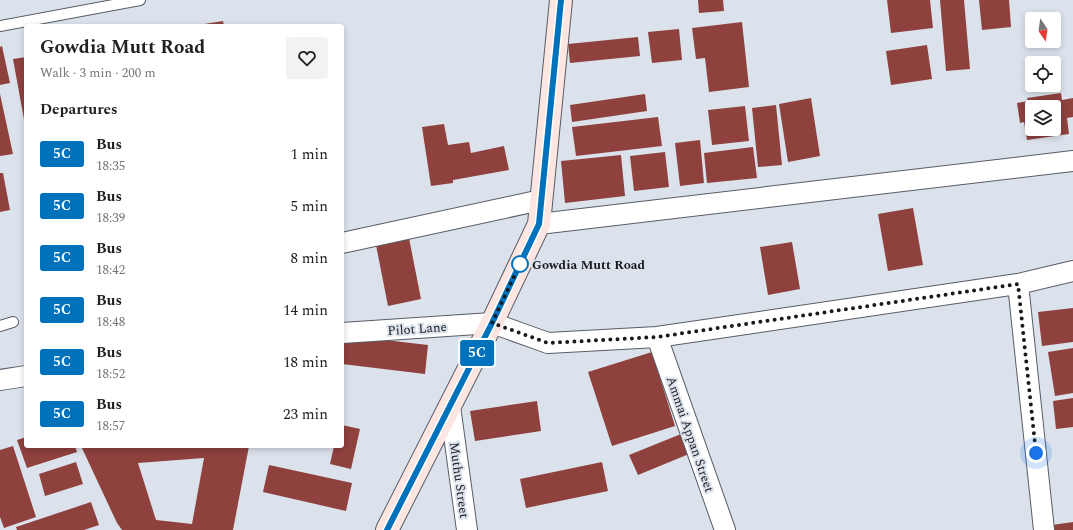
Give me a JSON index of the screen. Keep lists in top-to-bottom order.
{
  "streets": {
    "street": ["Pilot Lane", "Ammai Appan Street", "Muthu Street"]
  },
  "places": ["Gowdia Mutt Road"],
  "lines": ["bus line 5C"],
  "north": "bottom",
  "page": {
    "on_map": "5C",
    "heading": [
      ["Gowdia Mutt Road", "Walk · 3 min · 200 m"],
      "Departures"
    ],
    "list": [
      {
        "mark": "5C",
        "name": "Bus",
        "note": "18:35",
        "value": "1 min"
      },
      {
        "mark": "5C",
        "name": "Bus",
        "note": "18:39",
        "value": "5 min"
      },
      {
        "mark": "5C",
        "name": "Bus",
        "note": "18:42",
        "value": "8 min"
      },
      {
        "mark": "5C",
        "name": "Bus",
        "note": "18:48",
        "value": "14 min"
      },
      {
        "mark": "5C",
        "name": "Bus",
        "note": "18:52",
        "value": "18 min"
      },
      {
        "mark": "5C",
        "name": "Bus",
        "note": "18:57",
        "value": "23 min"
      }
    ]
  }
}
